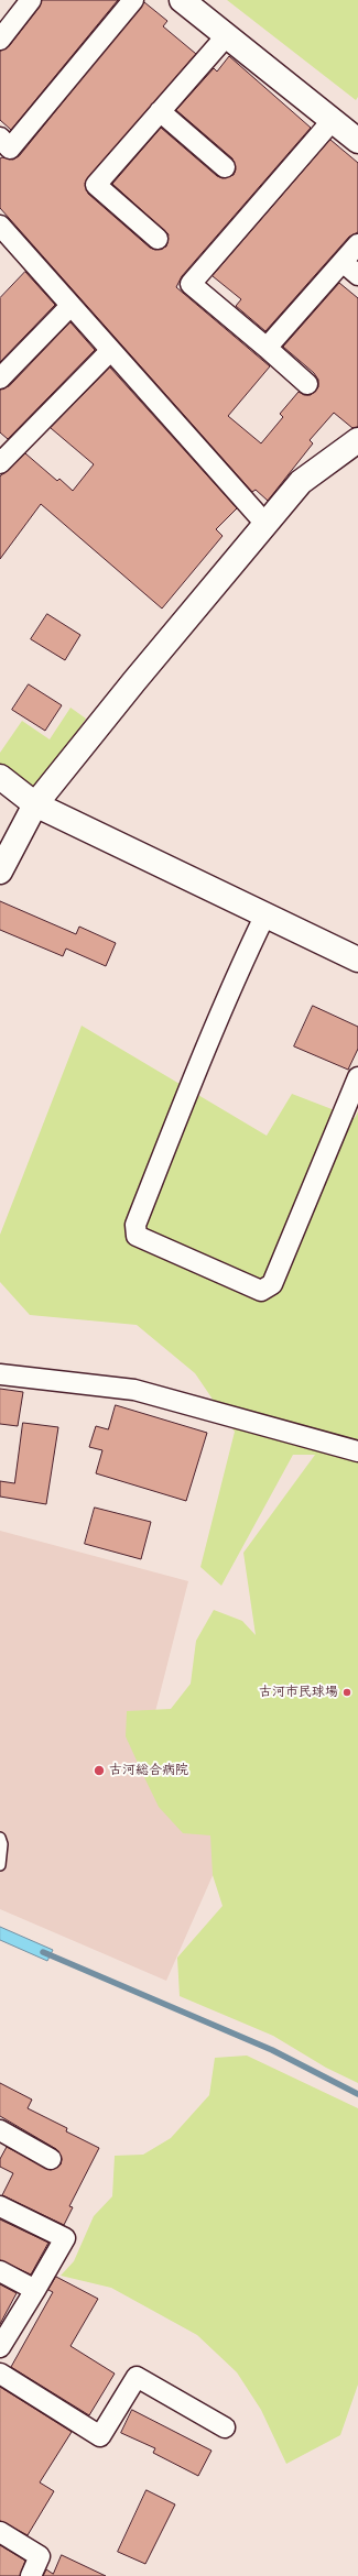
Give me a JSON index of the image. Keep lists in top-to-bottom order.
{
  "places": ["古河市民球場", "古河総合病院"]
}
